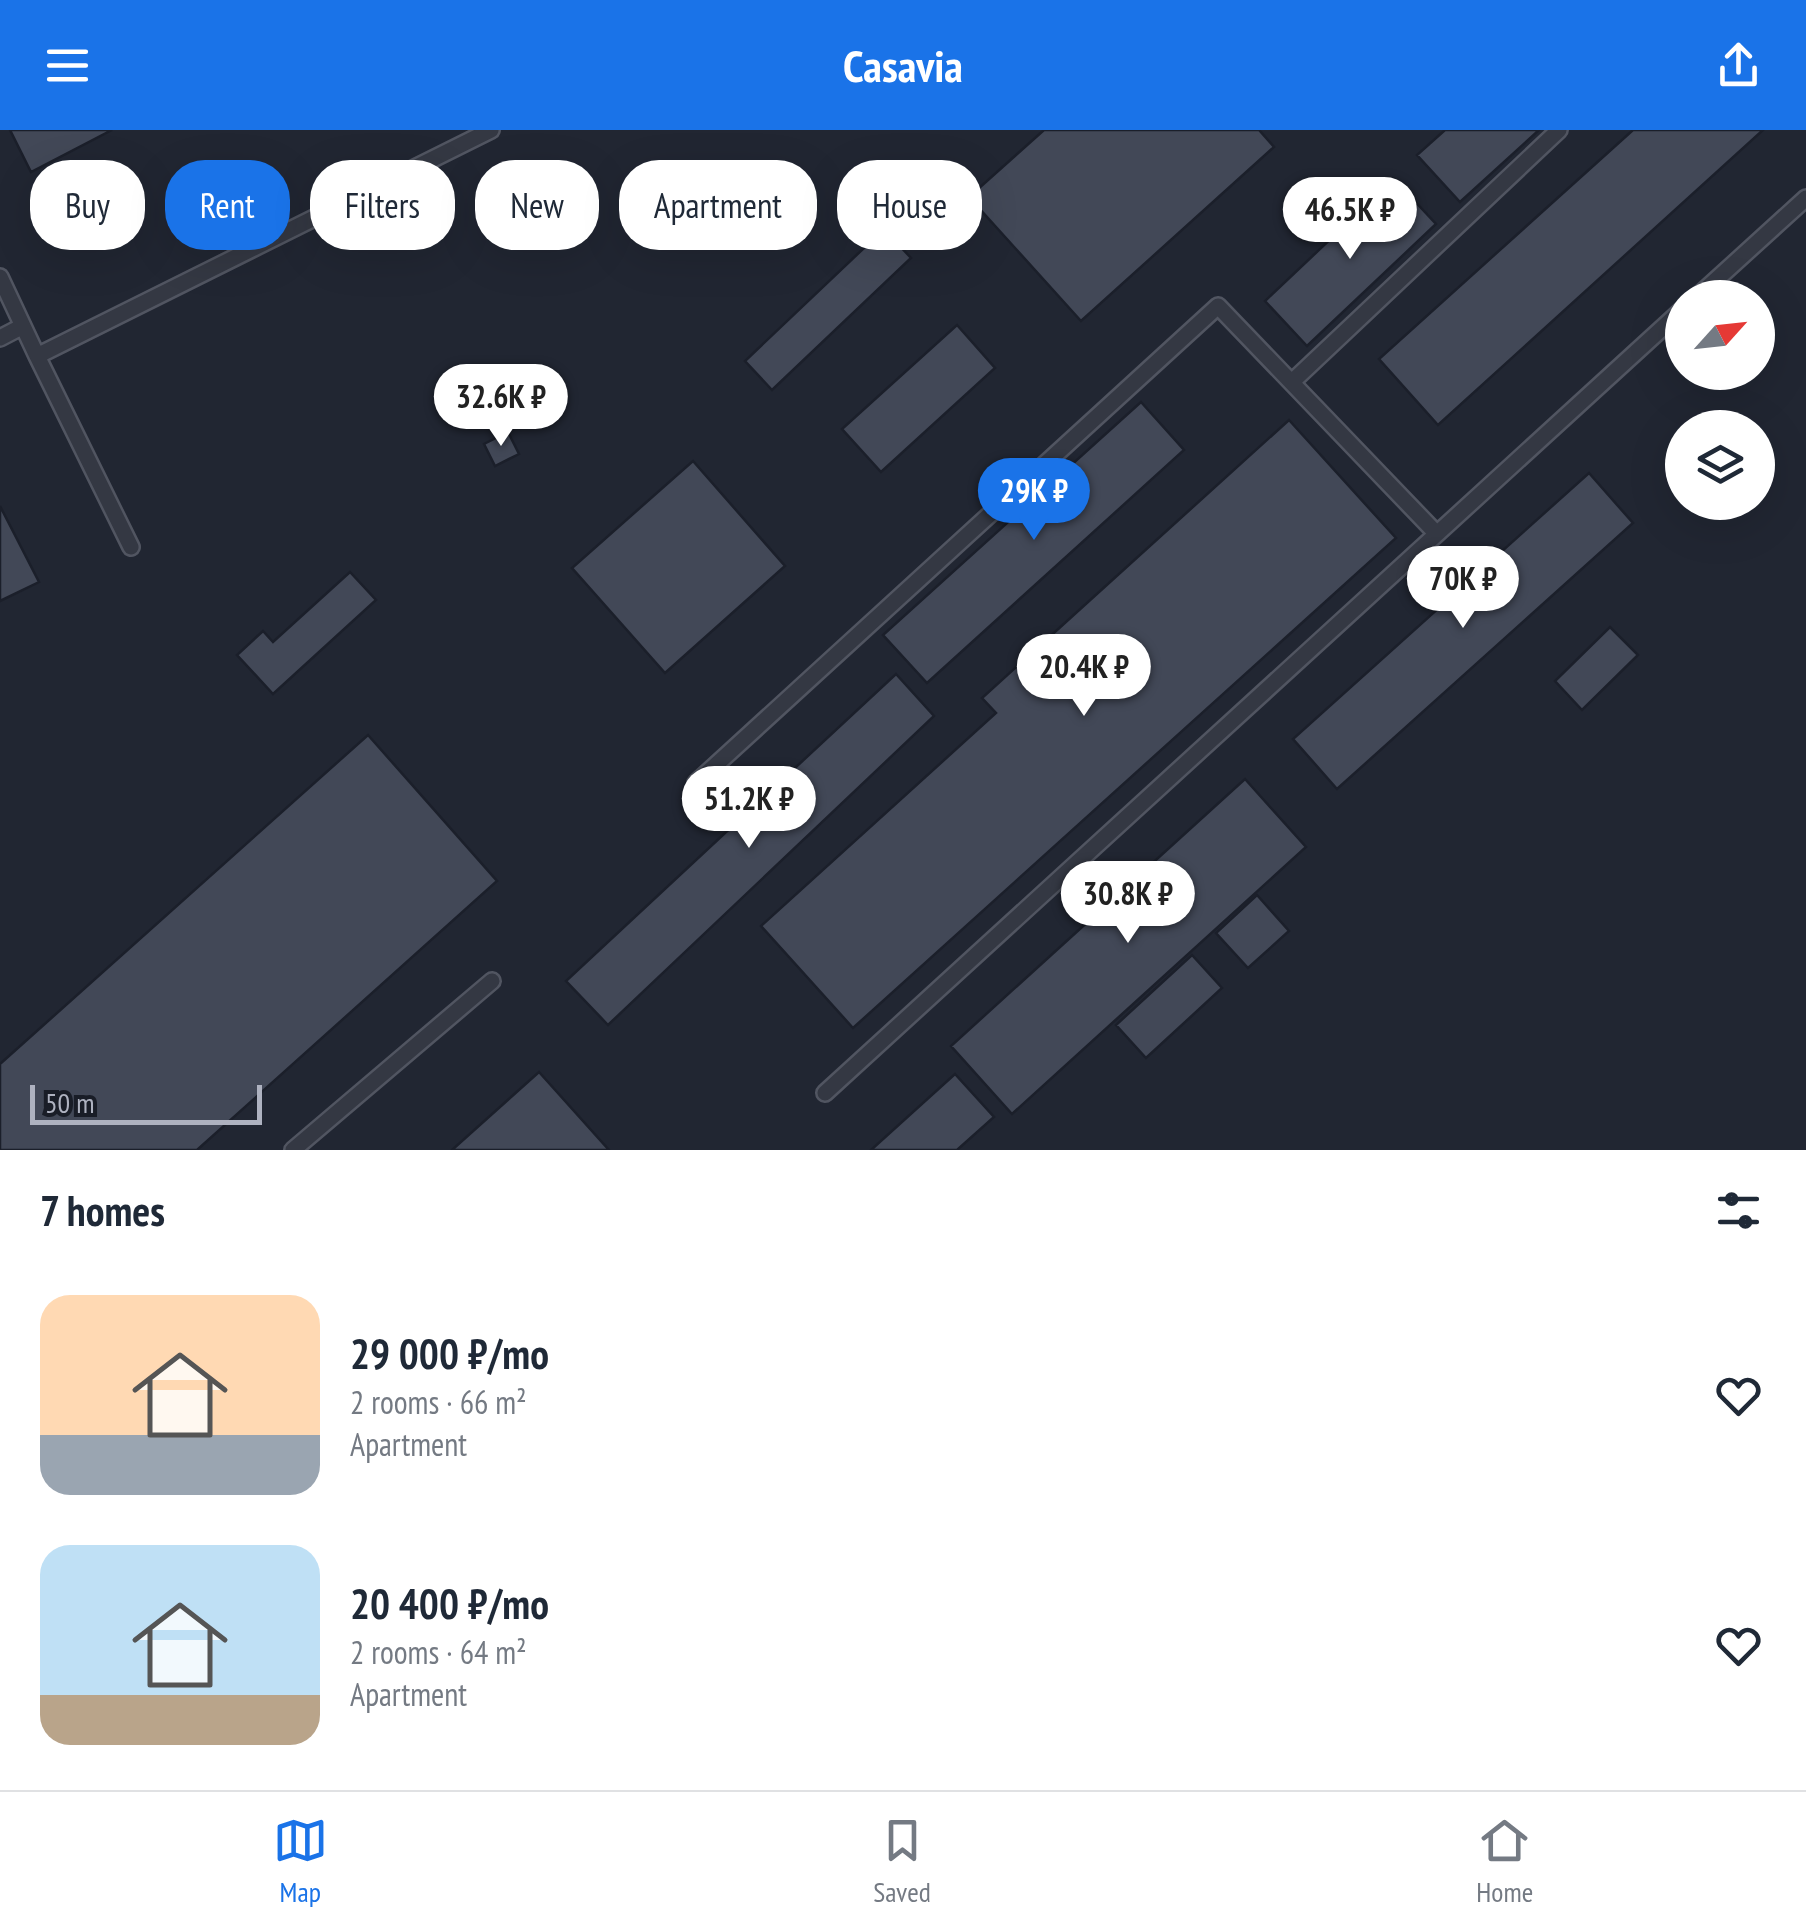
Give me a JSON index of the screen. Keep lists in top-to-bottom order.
{
  "scale_bar": "50 m",
  "north": "top right",
  "page": {
    "header": "Casavia",
    "chip": [
      "Buy",
      "Rent",
      "Filters",
      "New",
      "Apartment",
      "House"
    ],
    "price": [
      "46.5K ₽",
      "32.6K ₽",
      "29K ₽",
      "70K ₽",
      "20.4K ₽",
      "51.2K ₽",
      "30.8K ₽"
    ],
    "scale": "50 m",
    "heading": "7 homes",
    "list": [
      {
        "name": "29 000 ₽/mo",
        "note": "2 rooms · 66 m² · Apartment"
      },
      {
        "name": "20 400 ₽/mo",
        "note": "2 rooms · 64 m² · Apartment"
      }
    ],
    "tabs": ["Map", "Saved", "Home"]
  }
}
